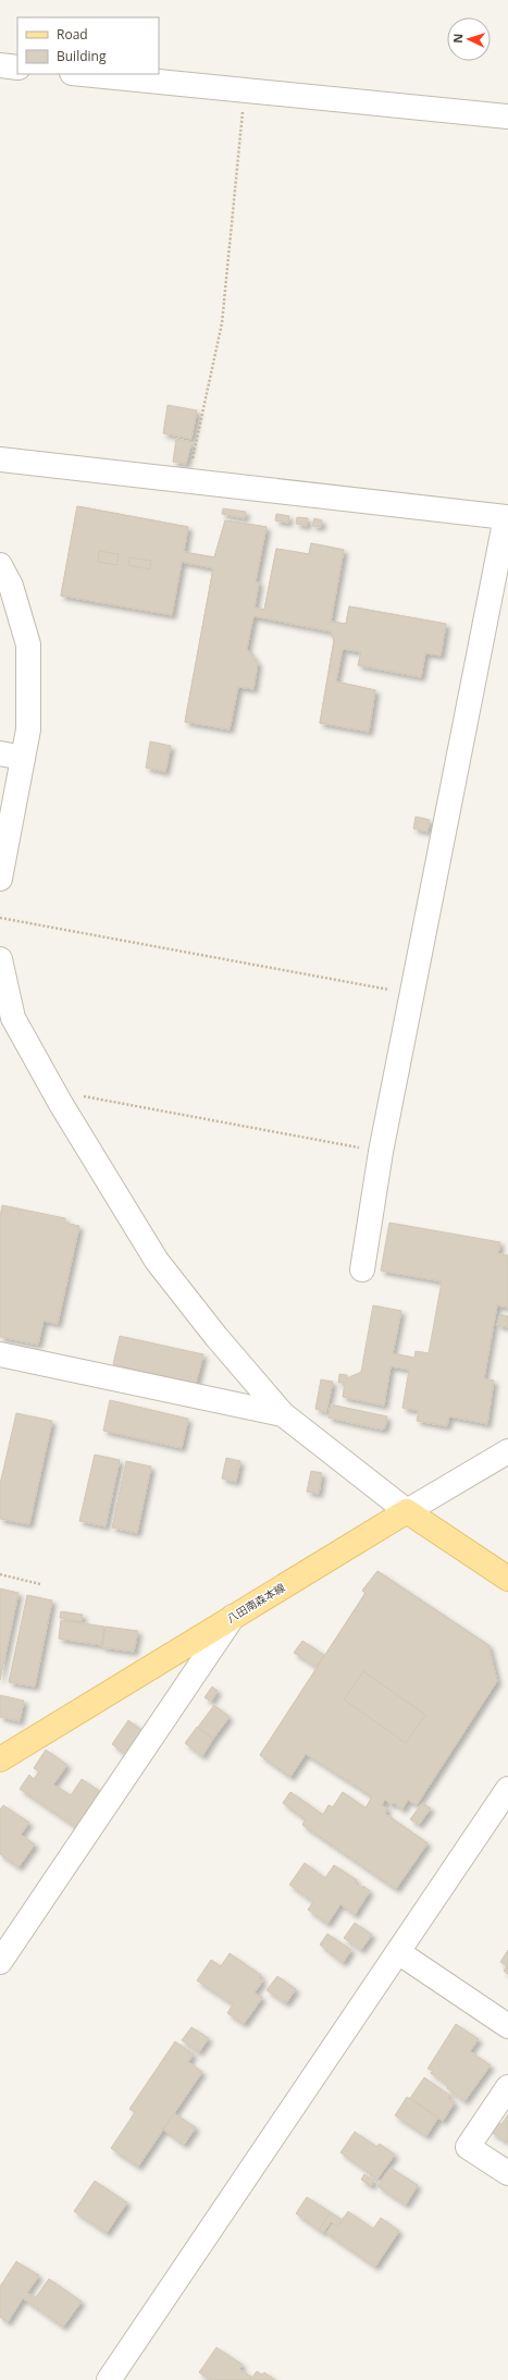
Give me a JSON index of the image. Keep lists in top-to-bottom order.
{
  "streets": {
    "main road": ["八田南森本線"]
  },
  "legend": ["Road", "Building"],
  "north": "left"
}
